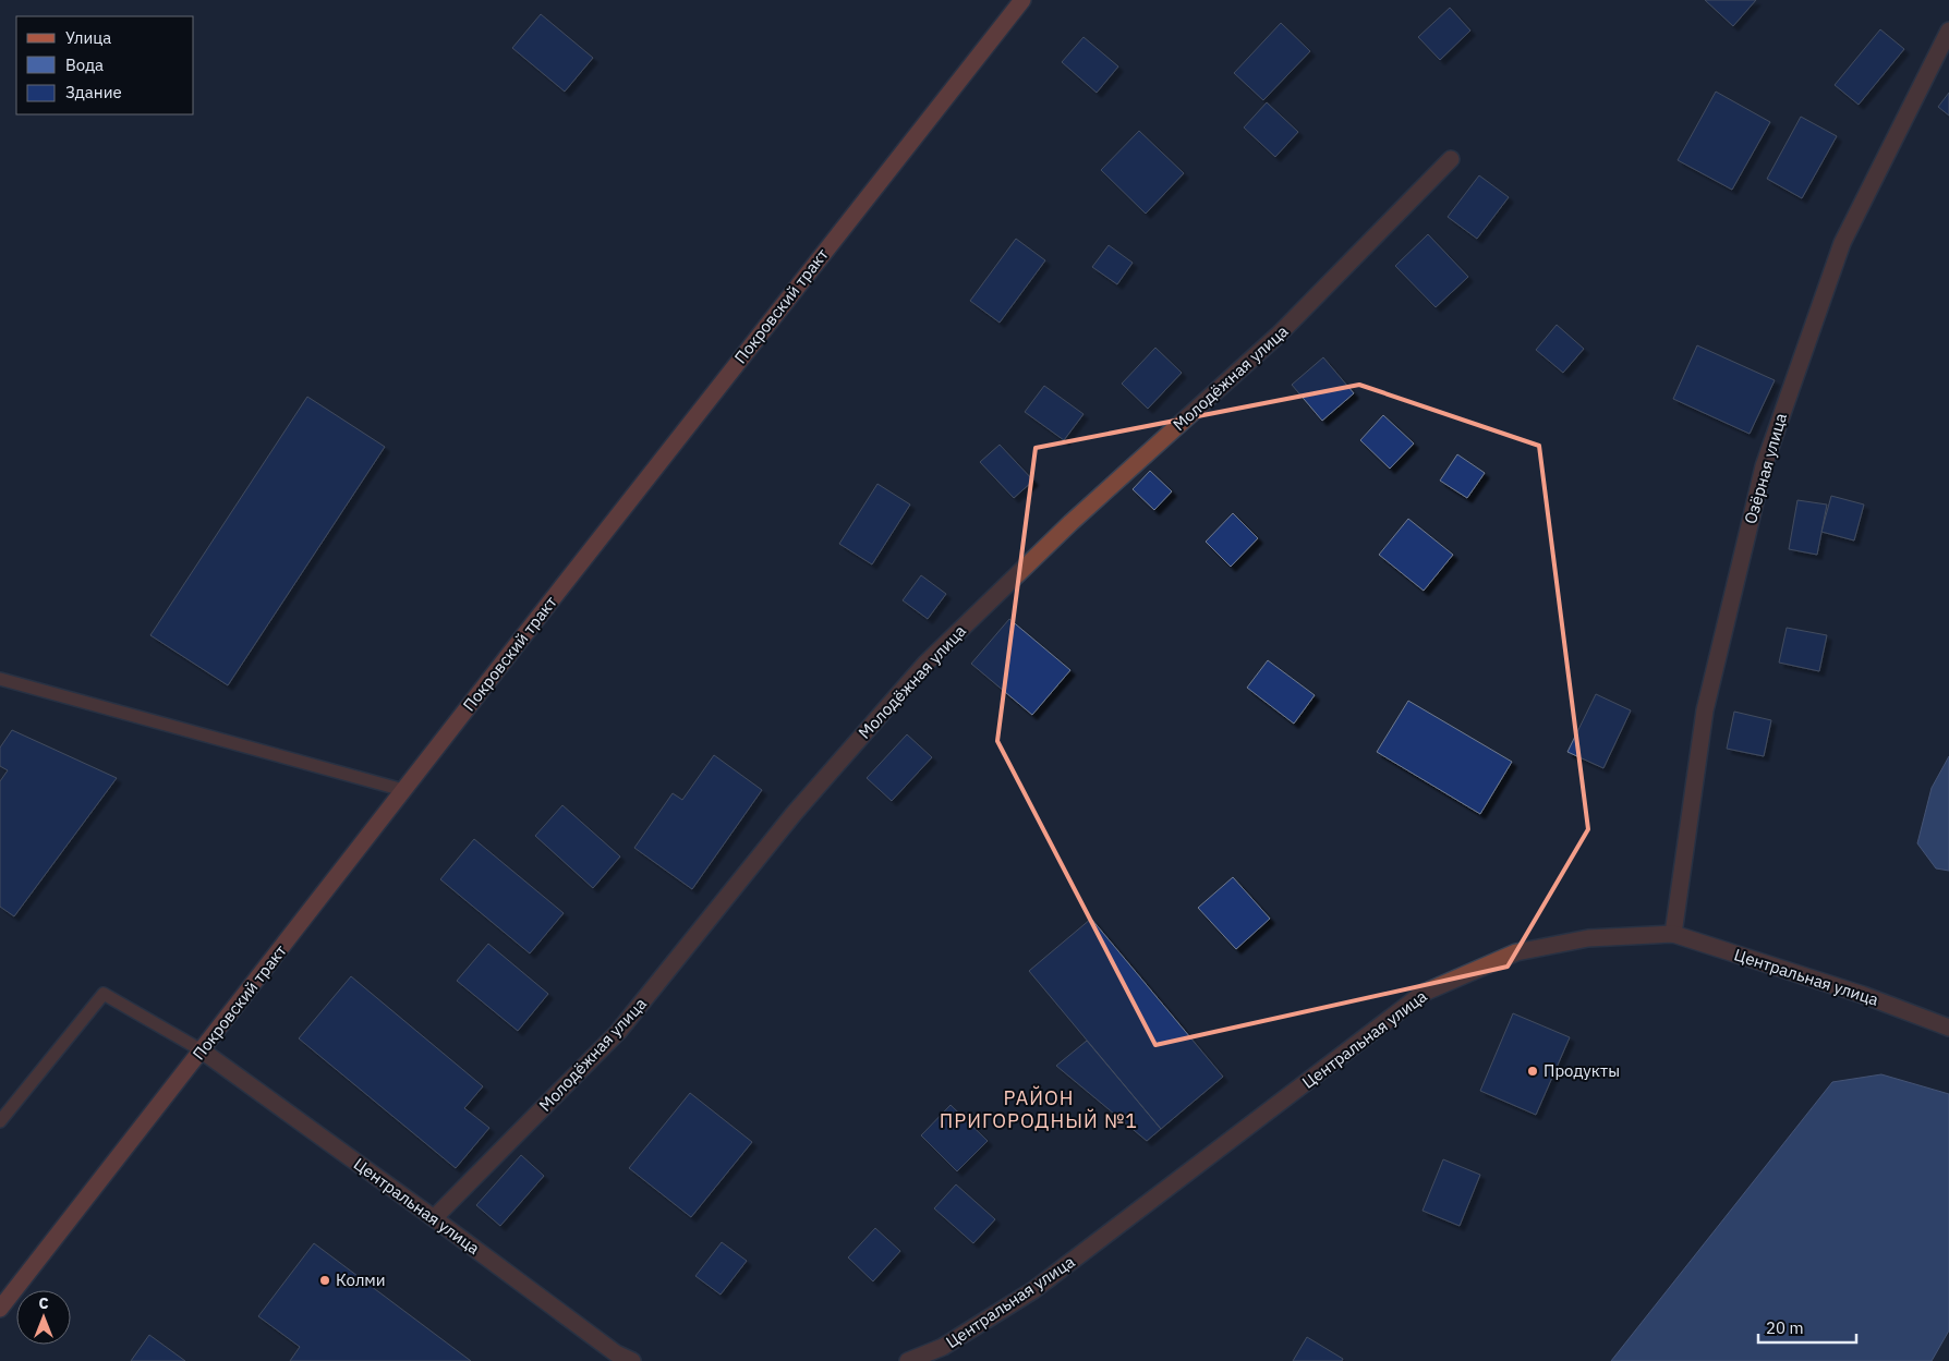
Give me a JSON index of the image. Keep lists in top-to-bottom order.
{
  "streets": {
    "main road": ["Покровский тракт"],
    "street": ["Молодёжная улица", "Озёрная улица", "Центральная улица"]
  },
  "crossings": [
    ["Покровский тракт", "Центральная улица"],
    ["Молодёжная улица", "Центральная улица"],
    ["Озёрная улица", "Центральная улица"]
  ],
  "districts": ["РАЙОН ПРИГОРОДНЫЙ №1"],
  "places": ["Продукты", "Колми"],
  "legend": ["Улица", "Вода", "Здание"],
  "scale_bar": "20 m",
  "north": "top"
}
